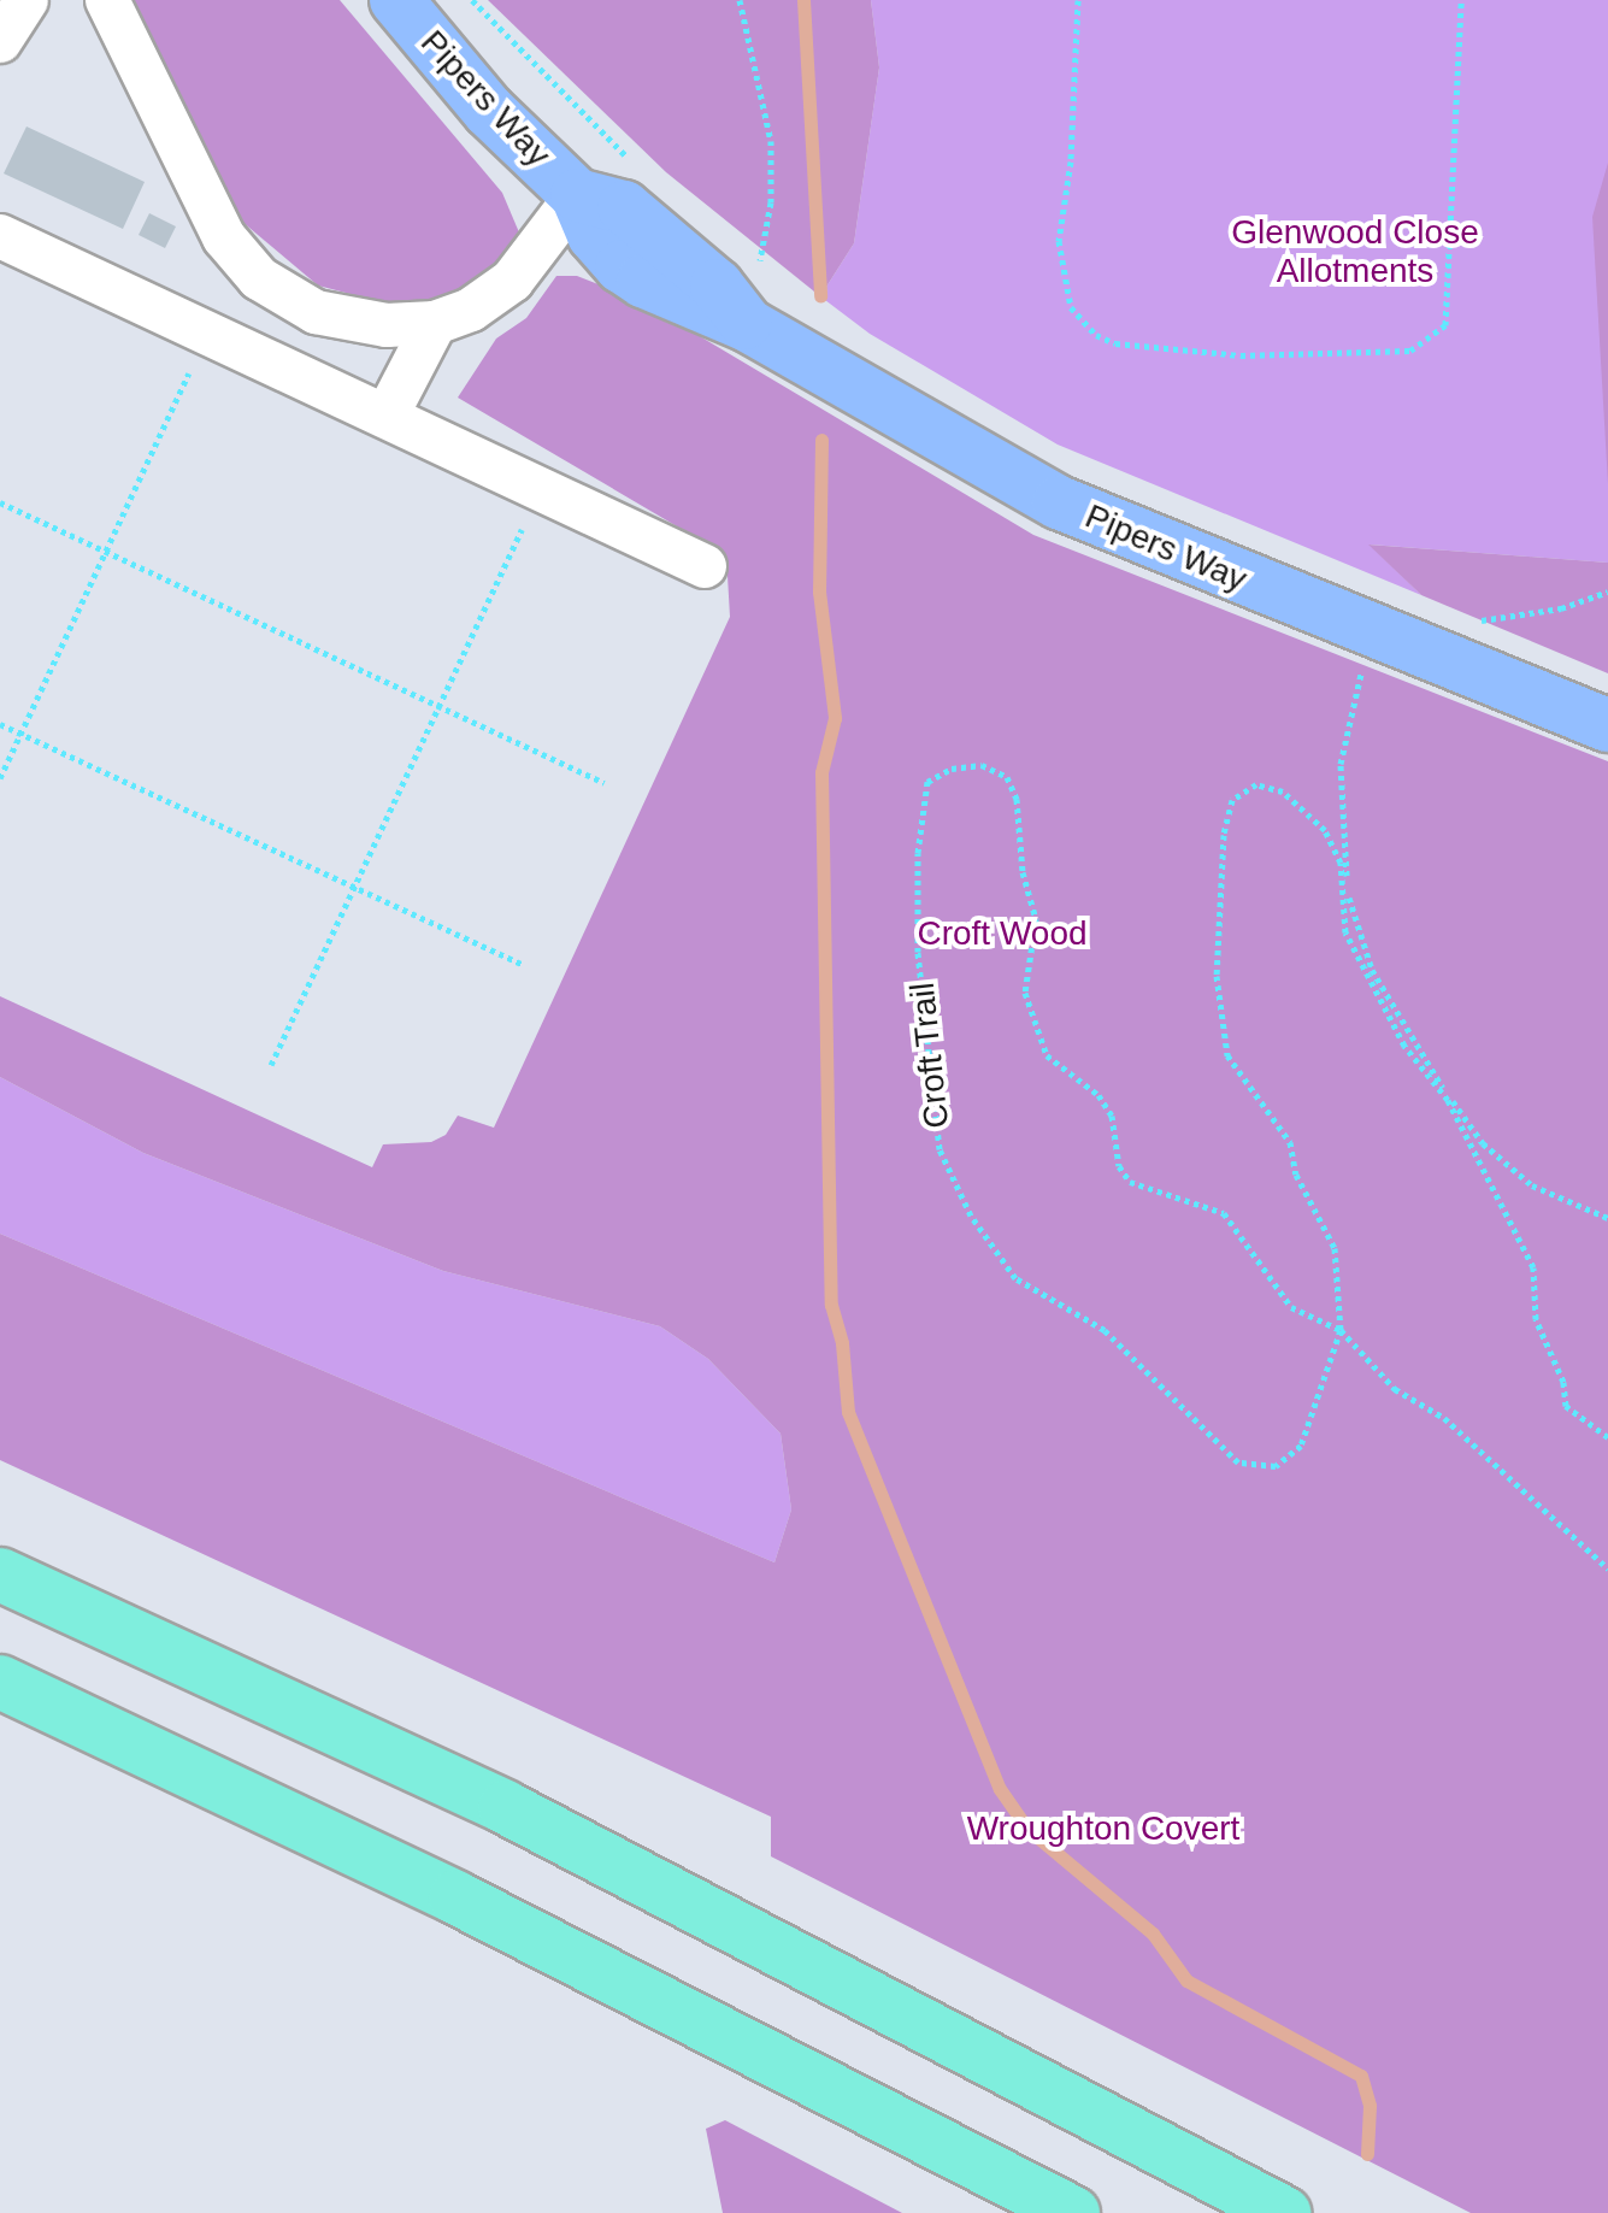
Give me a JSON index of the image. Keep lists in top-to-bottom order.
{
  "streets": {
    "main road": ["Pipers Way"],
    "path": ["Croft Trail"]
  },
  "parks": ["Glenwood Close Allotments", "Croft Wood", "Wroughton Covert"]
}
